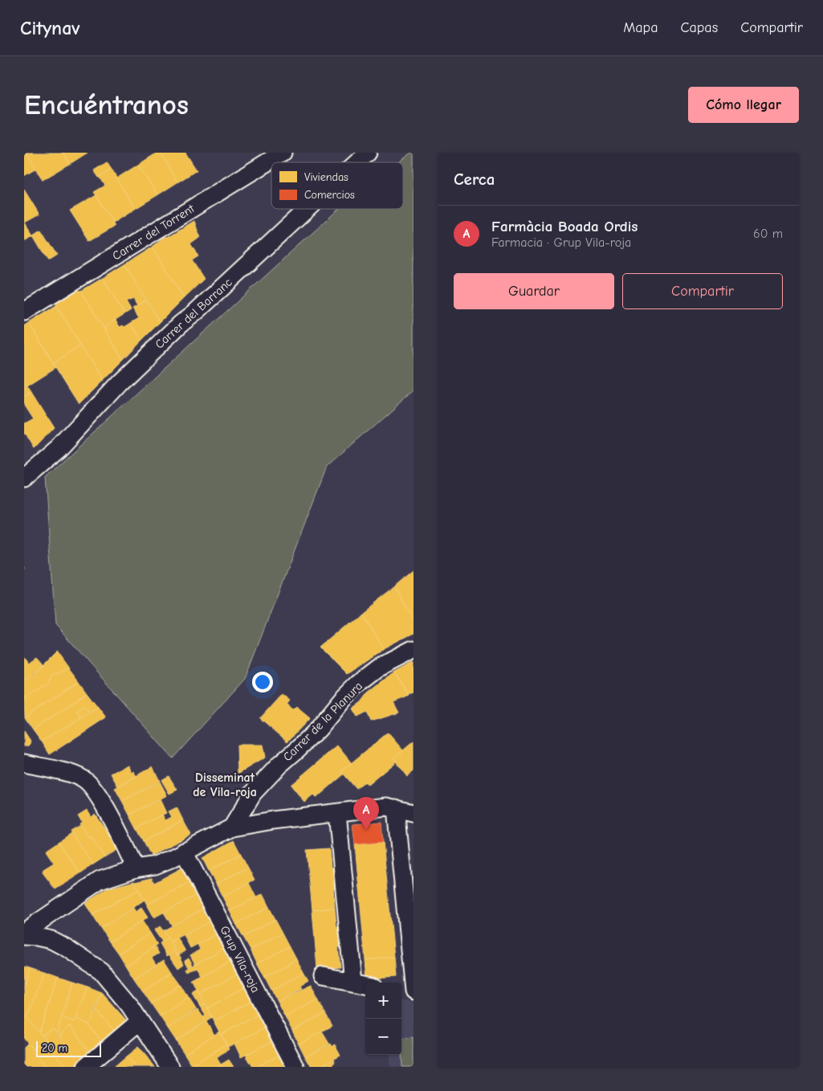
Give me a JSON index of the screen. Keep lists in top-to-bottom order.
{
  "streets": {
    "street": [
      "Carrer del Torrent",
      "Carrer del Barranc",
      "Carrer de la Planura",
      "Grup Vila-roja"
    ]
  },
  "districts": ["Disseminat de Vila-roja"],
  "legend": ["Viviendas", "Comercios"],
  "scale_bar": "20 m",
  "page": {
    "header": "Citynav",
    "nav": ["Mapa", "Capas", "Compartir"],
    "buttons": [
      "Cómo llegar",
      ["Guardar", "Compartir"]
    ],
    "title": "Encuéntranos",
    "heading": "Cerca",
    "list": [
      {
        "mark": "A",
        "name": "Farmàcia Boada Ordis",
        "note": "Farmacia · Grup Vila-roja",
        "value": "60 m"
      }
    ],
    "pins": "A",
    "map_buttons": ["+", "−"],
    "scale": "20 m"
  }
}
